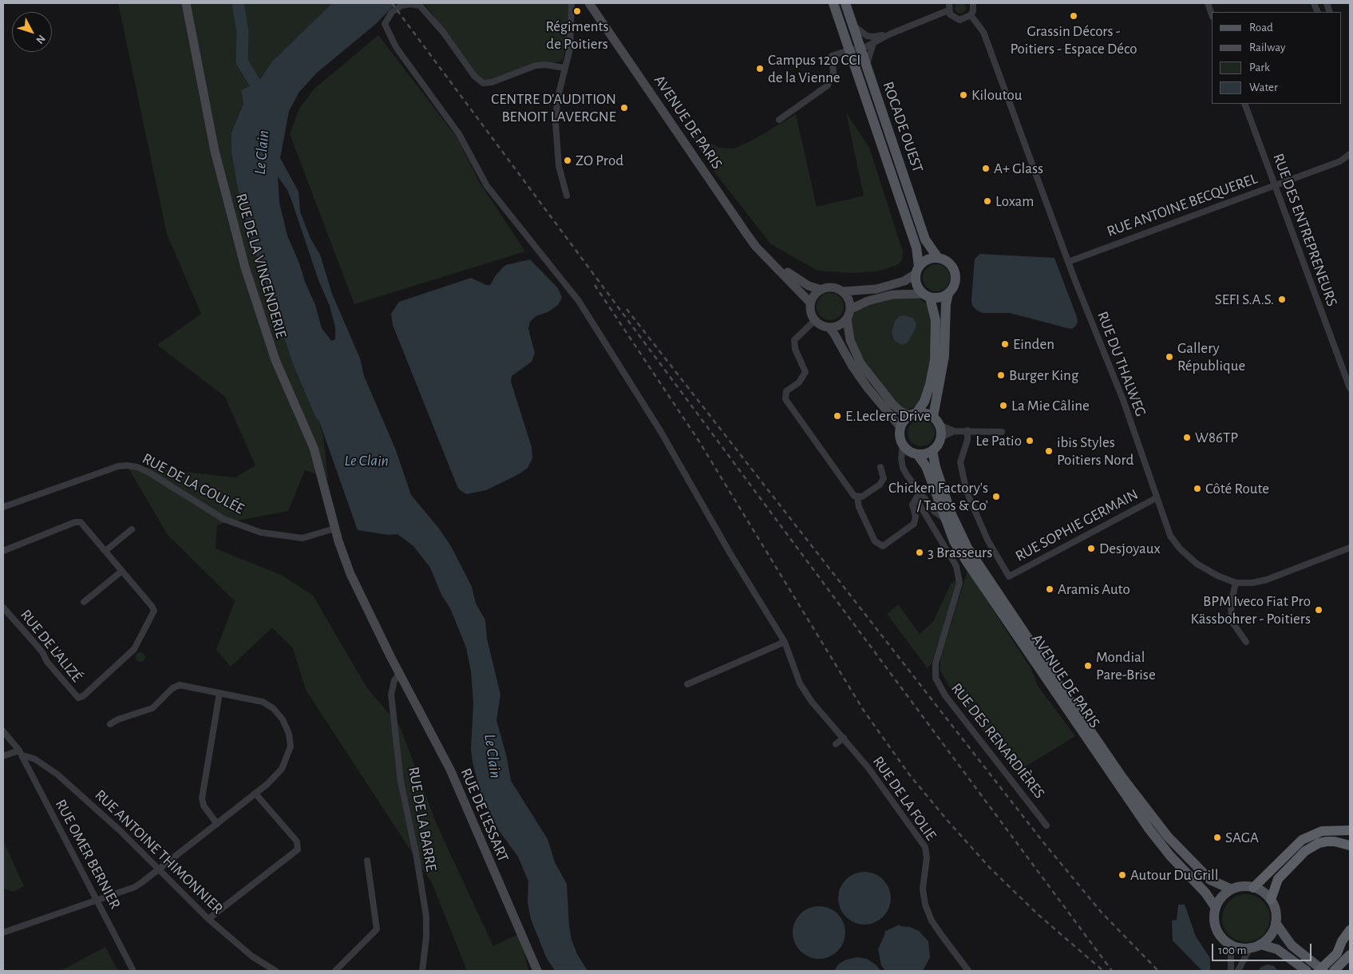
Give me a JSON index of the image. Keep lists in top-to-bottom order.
{
  "streets": {
    "main road": [
      "AVENUE DE PARIS",
      "ROCADE OUEST",
      "RUE DE LA VINCENDERIE",
      "RUE DE L'ESSART"
    ],
    "street": [
      "RUE ANTOINE BECQUEREL",
      "RUE DES ENTREPRENEURS",
      "RUE DU THALWEG",
      "RUE DE LA COULÉE",
      "RUE SOPHIE GERMAIN",
      "RUE DE L'ALIZÉ",
      "RUE DES RENARDIÈRES",
      "RUE DE LA FOLIE",
      "RUE DE LA BARRE",
      "RUE ANTOINE THIMONNIER",
      "RUE OMER BERNIER"
    ]
  },
  "crossings": [
    ["AVENUE DE PARIS", "RUE DES RENARDIÈRES"],
    ["RUE ANTOINE BECQUEREL", "RUE DES ENTREPRENEURS"],
    ["RUE ANTOINE BECQUEREL", "RUE DU THALWEG"],
    ["RUE DE LA VINCENDERIE", "RUE DE LA COULÉE"],
    ["RUE DU THALWEG", "RUE SOPHIE GERMAIN"],
    ["RUE DE L'ESSART", "RUE DE LA BARRE"],
    ["RUE ANTOINE THIMONNIER", "RUE OMER BERNIER"]
  ],
  "water": ["Le Clain"],
  "places": [
    "Régiments de Poitiers",
    "Grassin Décors - Poitiers - Espace Déco",
    "Campus 120 CCI de la Vienne",
    "Kiloutou",
    "CENTRE D'AUDITION BENOIT LAVERGNE",
    "ZO Prod",
    "A+ Glass",
    "Loxam",
    "SEFI S.A.S.",
    "Einden",
    "Gallery République",
    "Burger King",
    "La Mie Câline",
    "E.Leclerc Drive",
    "W86TP",
    "Le Patio",
    "ibis Styles Poitiers Nord",
    "Côté Route",
    "Chicken Factory's / Tacos & Co'",
    "Desjoyaux",
    "3 Brasseurs",
    "Aramis Auto",
    "BPM Iveco Fiat Pro Kässbohrer - Poitiers",
    "Mondial Pare-Brise",
    "SAGA",
    "Autour Du Grill"
  ],
  "legend": [
    "Road",
    "Railway",
    "Park",
    "Water"
  ],
  "scale_bar": "100 m",
  "north": "bottom right"
}
